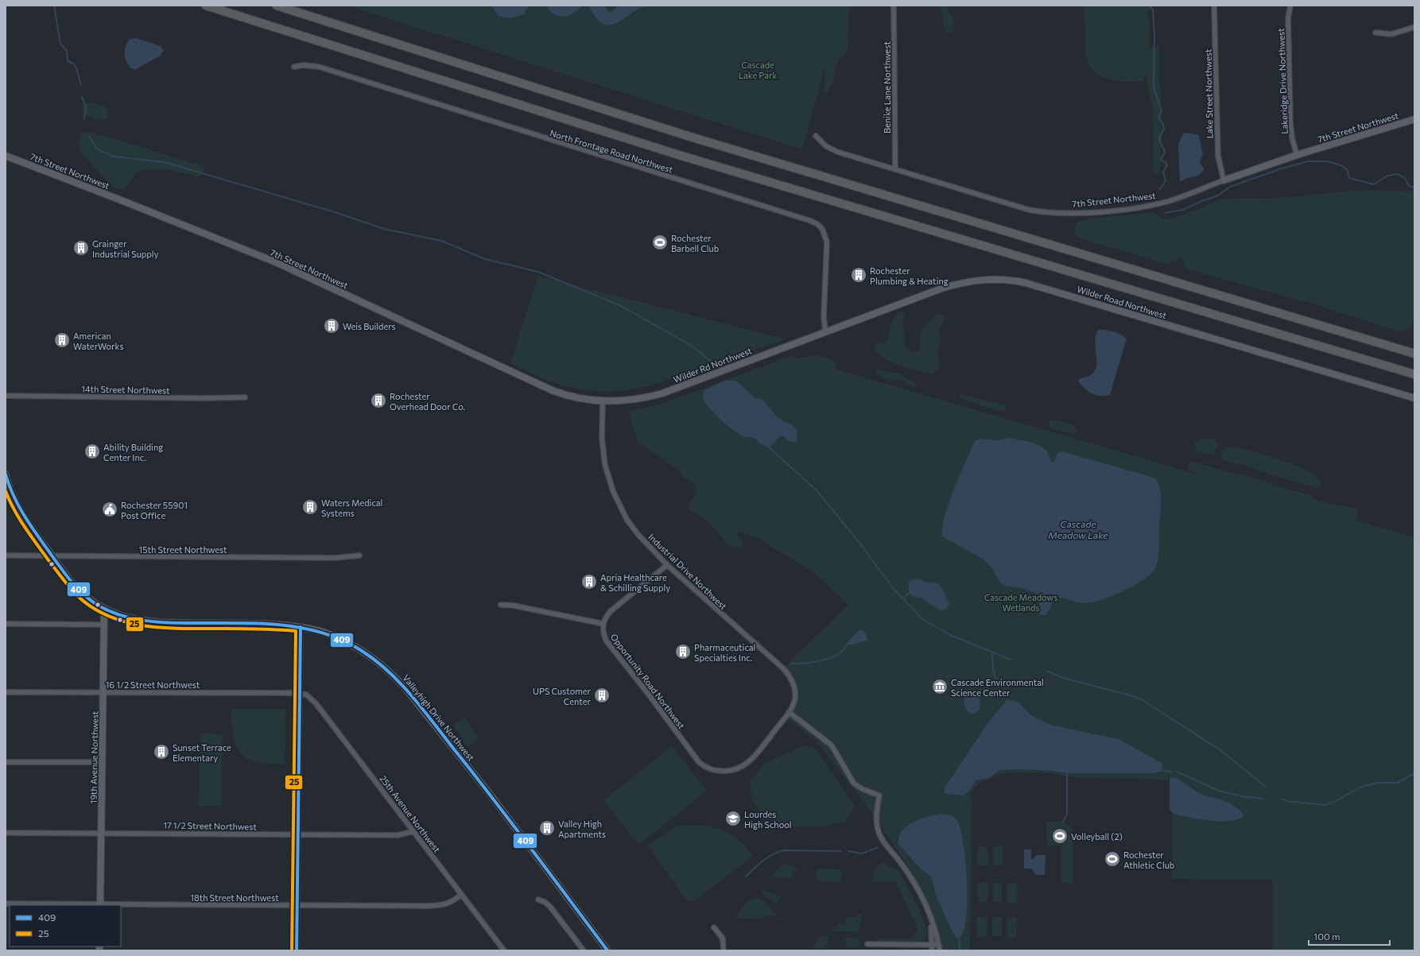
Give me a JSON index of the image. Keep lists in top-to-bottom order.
{
  "streets": {
    "street": [
      "Lakeridge Drive Northwest",
      "Benike Lane Northwest",
      "Lake Street Northwest",
      "7th Street Northwest",
      "North Frontage Road Northwest",
      "Wilder Road Northwest",
      "Wilder Rd Northwest",
      "14th Street Northwest",
      "15th Street Northwest",
      "Industrial Drive Northwest",
      "Opportunity Road Northwest",
      "16 1/2 Street Northwest",
      "Valleyhigh Drive Northwest",
      "19th Avenue Northwest",
      "25th Avenue Northwest",
      "17 1/2 Street Northwest",
      "18th Street Northwest"
    ]
  },
  "crossings": [
    ["Lakeridge Drive Northwest", "7th Street Northwest"],
    ["Benike Lane Northwest", "7th Street Northwest"],
    ["Lake Street Northwest", "7th Street Northwest"],
    ["7th Street Northwest", "Wilder Rd Northwest"],
    ["7th Street Northwest", "Industrial Drive Northwest"],
    ["North Frontage Road Northwest", "Wilder Road Northwest"],
    ["North Frontage Road Northwest", "Wilder Rd Northwest"],
    ["Wilder Road Northwest", "Wilder Rd Northwest"],
    ["Wilder Rd Northwest", "Industrial Drive Northwest"],
    ["15th Street Northwest", "Valleyhigh Drive Northwest"],
    ["Industrial Drive Northwest", "Opportunity Road Northwest"],
    ["16 1/2 Street Northwest", "19th Avenue Northwest"],
    ["16 1/2 Street Northwest", "25th Avenue Northwest"],
    ["Valleyhigh Drive Northwest", "19th Avenue Northwest"],
    ["19th Avenue Northwest", "17 1/2 Street Northwest"],
    ["19th Avenue Northwest", "18th Street Northwest"],
    ["25th Avenue Northwest", "17 1/2 Street Northwest"],
    ["25th Avenue Northwest", "18th Street Northwest"]
  ],
  "water": ["Cascade Meadow Lake"],
  "parks": ["Cascade Lake Park", "Cascade Meadows Wetlands"],
  "places": {
    "sports": ["Rochester Barbell Club", "Volleyball (2)", "Rochester Athletic Club"],
    "building": [
      "Grainger Industrial Supply",
      "Rochester Plumbing & Heating",
      "Weis Builders",
      "American WaterWorks",
      "Rochester Overhead Door Co.",
      "Ability Building Center Inc.",
      "Waters Medical Systems",
      "Apria Healthcare & Schilling Supply",
      "Pharmaceutical Specialties Inc.",
      "UPS Customer Center",
      "Sunset Terrace Elementary",
      "Valley High Apartments"
    ],
    "public building": ["Rochester 55901 Post Office"],
    "museum": ["Cascade Environmental Science Center"],
    "school or university": ["Lourdes High School"]
  },
  "lines": ["transit line 409", "transit line 25"],
  "legend": ["409", "25"],
  "scale_bar": "100 m"
}
